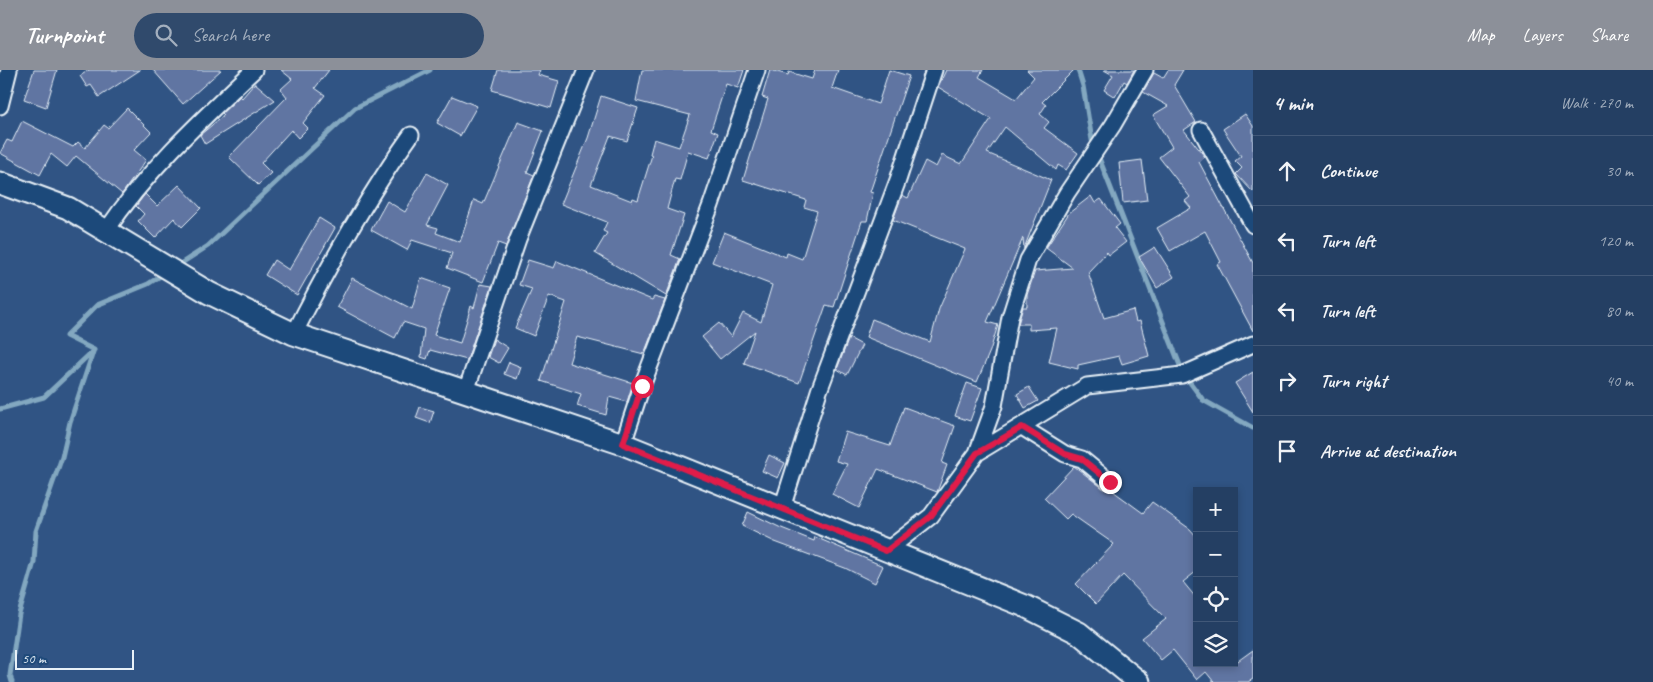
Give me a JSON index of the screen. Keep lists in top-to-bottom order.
{
  "scale_bar": "50 m",
  "page": {
    "header": "Turnpoint",
    "search": "Search here",
    "nav": ["Map", "Layers", "Share"],
    "heading": ["4 min", "Walk · 270 m"],
    "list": [
      ["Continue", "30 m"],
      ["Turn left", "120 m"],
      ["Turn left", "80 m"],
      ["Turn right", "40 m"],
      "Arrive at destination"
    ],
    "map_buttons": ["+", "−"],
    "scale": "50 m"
  }
}
